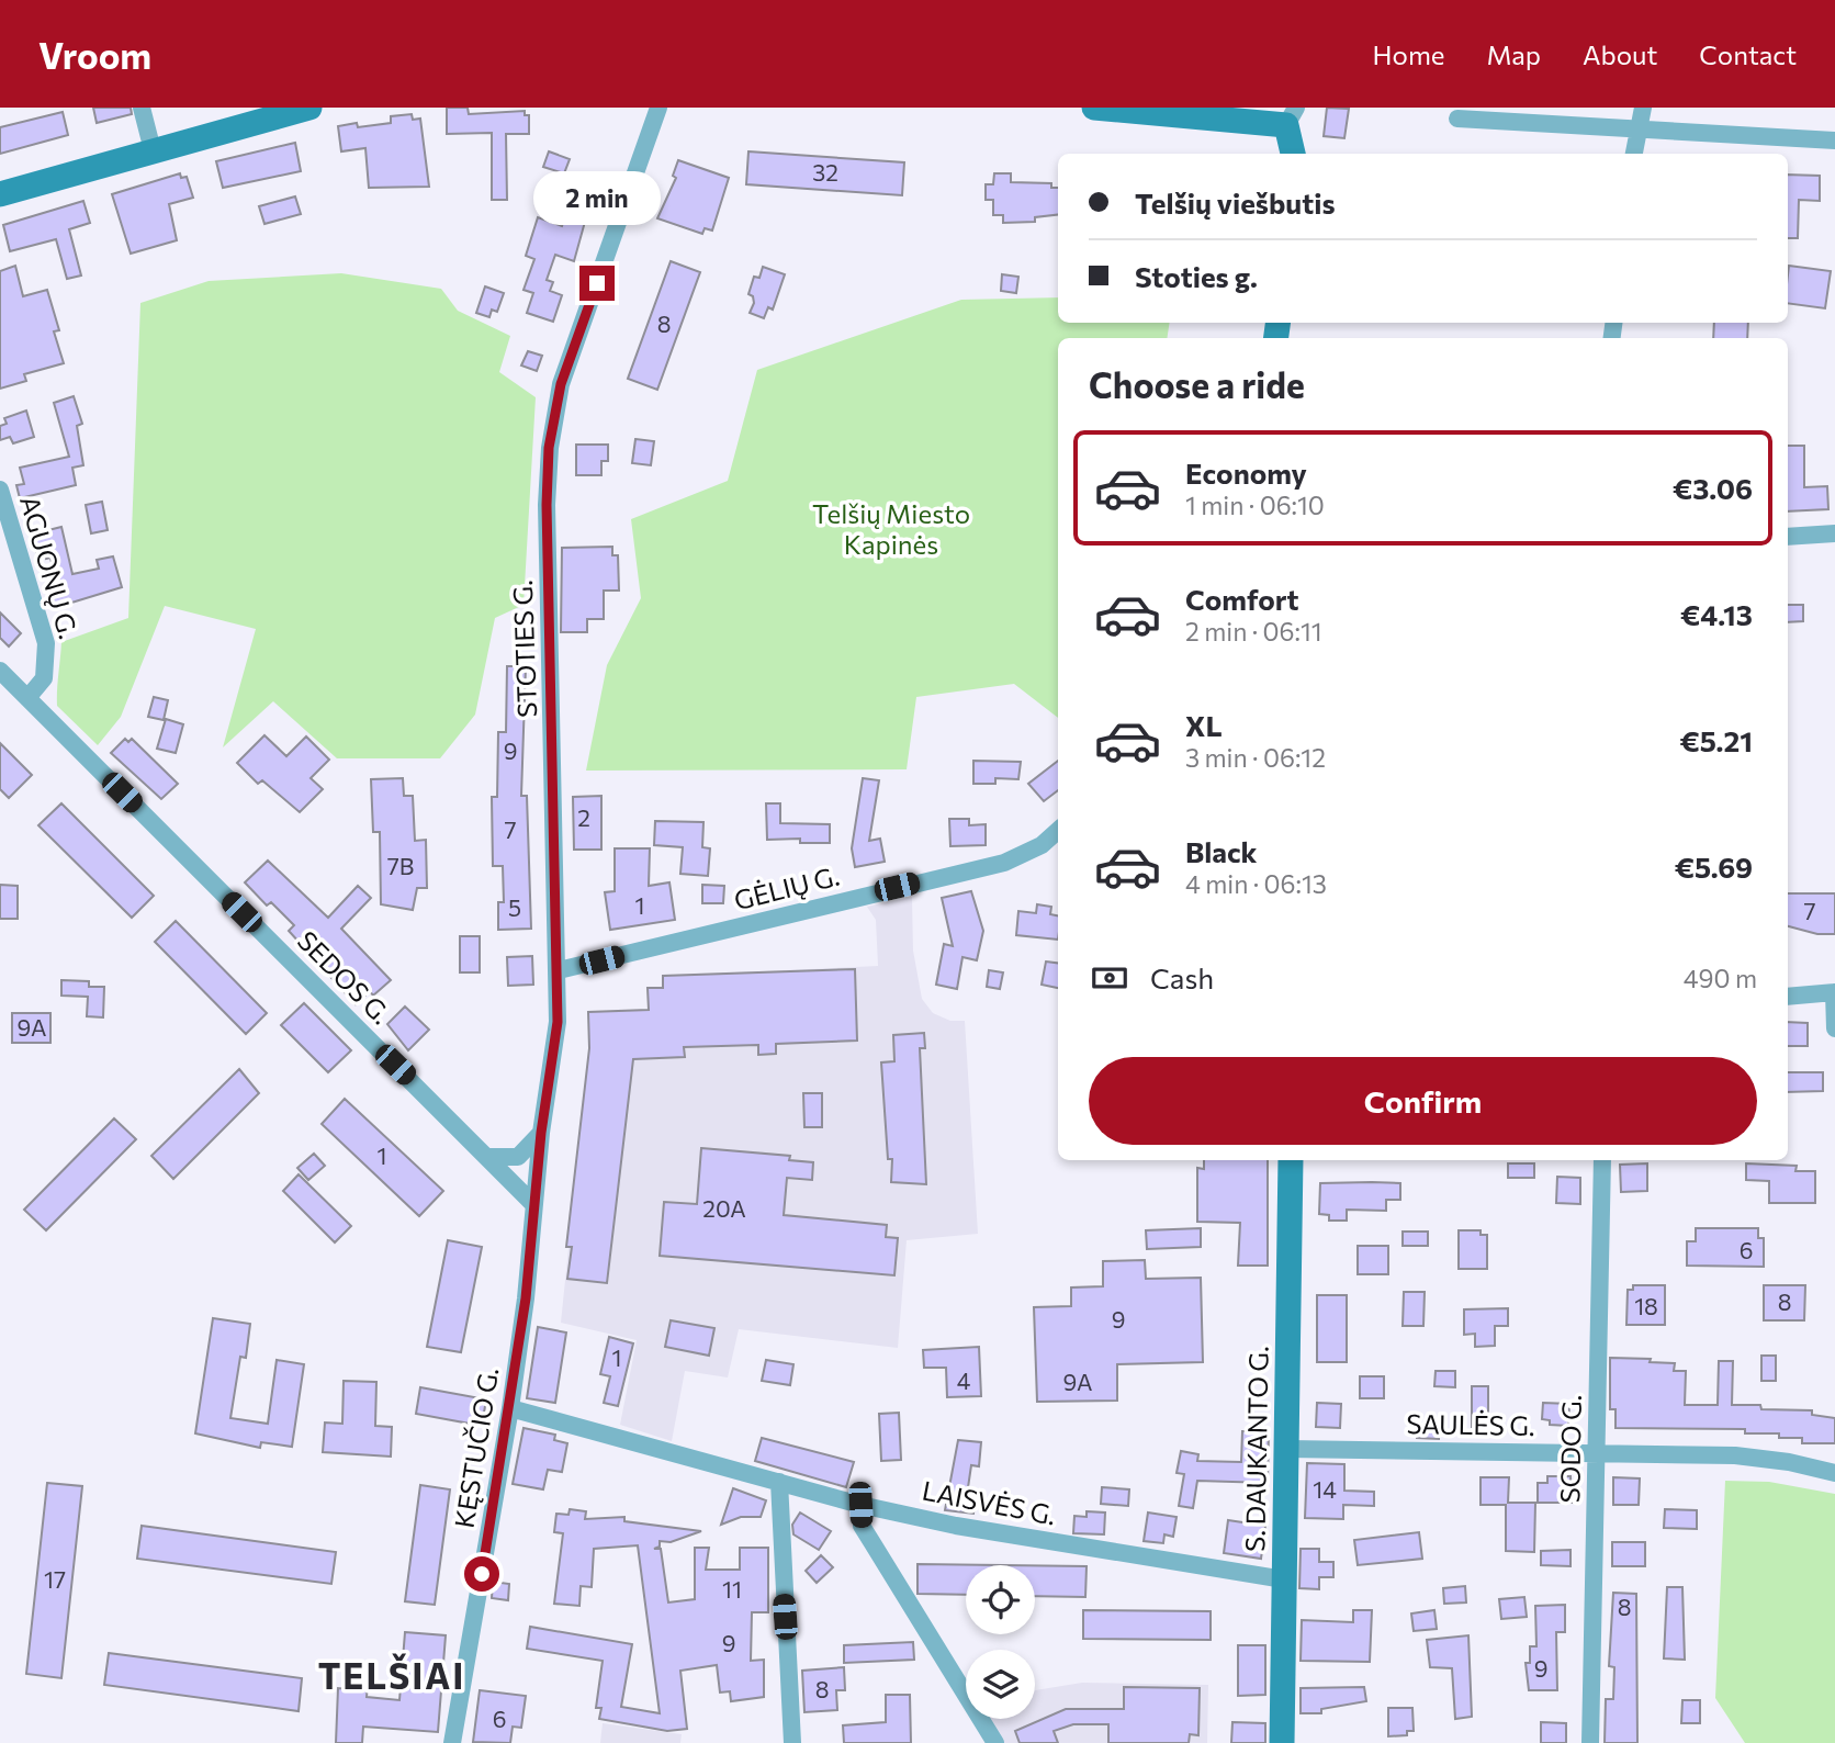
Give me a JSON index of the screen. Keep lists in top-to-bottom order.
{
  "streets": {
    "main road": ["S. DAUKANTO G."],
    "street": [
      "AGUONŲ G.",
      "STOTIES G.",
      "GĖLIŲ G.",
      "SEDOS G.",
      "SAULĖS G.",
      "KĘSTUČIO G.",
      "SODO G.",
      "LAISVĖS G."
    ]
  },
  "crossings": [
    ["AGUONŲ G.", "SEDOS G."],
    ["STOTIES G.", "GĖLIŲ G."],
    ["STOTIES G.", "SEDOS G."],
    ["STOTIES G.", "KĘSTUČIO G."],
    ["SEDOS G.", "KĘSTUČIO G."],
    ["SAULĖS G.", "S. DAUKANTO G."],
    ["SAULĖS G.", "SODO G."],
    ["KĘSTUČIO G.", "LAISVĖS G."],
    ["S. DAUKANTO G.", "LAISVĖS G."]
  ],
  "districts": ["TELŠIAI"],
  "parks": ["Telšių Miesto Kapinės"],
  "house_numbers": [
    "32",
    "8",
    "9",
    "2",
    "7",
    "7B",
    "1",
    "5",
    "7",
    "9A",
    "1",
    "20A",
    "6",
    "8",
    "18",
    "9",
    "1",
    "4",
    "9A",
    "14",
    "17",
    "11",
    "8",
    "9",
    "9",
    "8",
    "6"
  ],
  "page": {
    "header": "Vroom",
    "nav": [
      "Home",
      "Map",
      "About",
      "Contact"
    ],
    "banner": ["Telšių viešbutis", "Stoties g."],
    "bubble": "2 min",
    "heading": "Choose a ride",
    "list": [
      {
        "name": "Economy",
        "note": "1 min · 06:10",
        "value": "€3.06"
      },
      {
        "name": "Comfort",
        "note": "2 min · 06:11",
        "value": "€4.13"
      },
      {
        "name": "XL",
        "note": "3 min · 06:12",
        "value": "€5.21"
      },
      {
        "name": "Black",
        "note": "4 min · 06:13",
        "value": "€5.69"
      }
    ],
    "pay": ["Cash", "490 m"],
    "buttons": "Confirm"
  }
}
